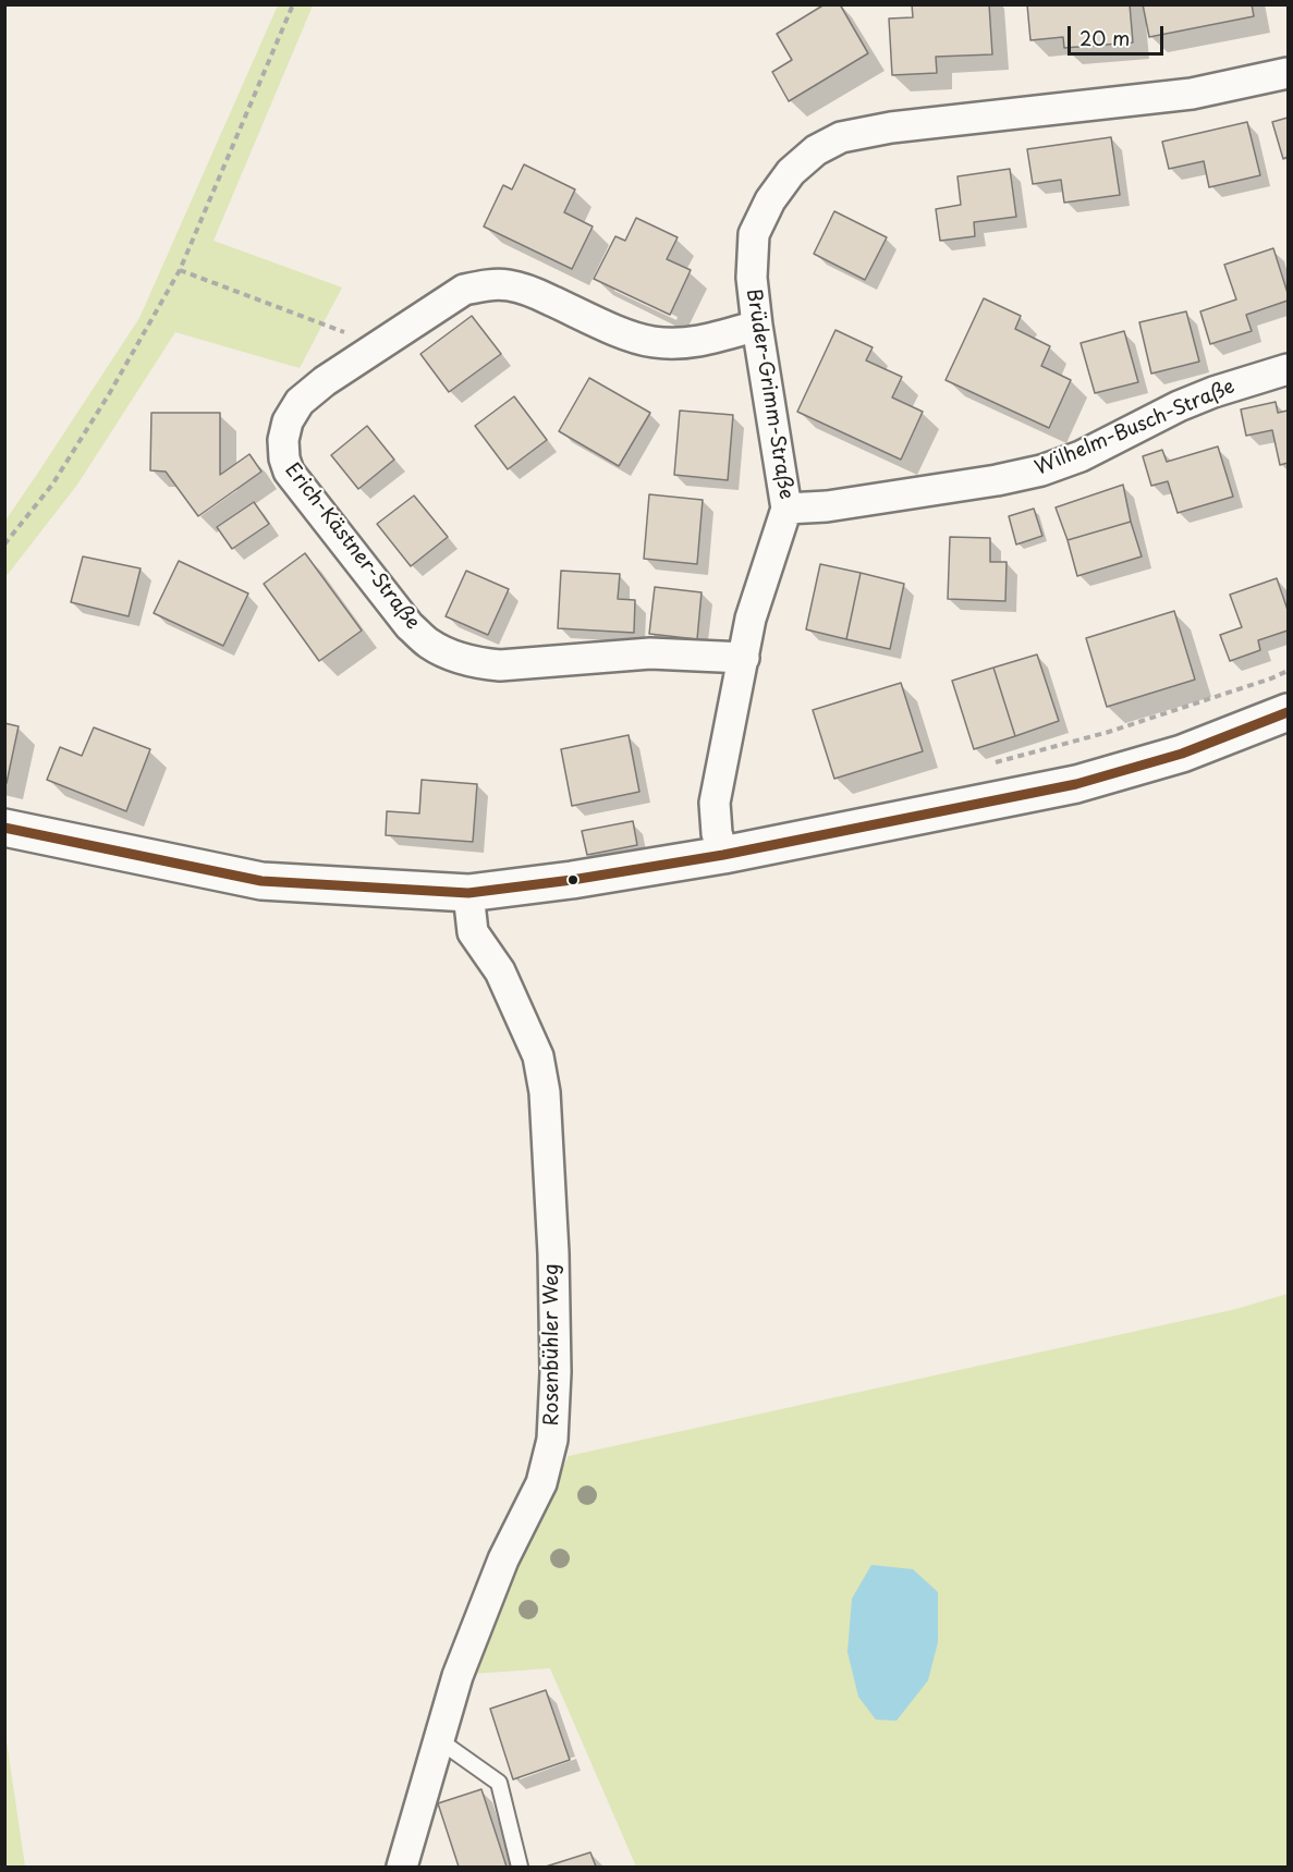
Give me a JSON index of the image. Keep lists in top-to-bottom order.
{
  "streets": {
    "street": [
      "Brüder-Grimm-Straße",
      "Wilhelm-Busch-Straße",
      "Erich-Kästner-Straße",
      "Rosenbühler Weg"
    ]
  },
  "crossings": [
    ["Brüder-Grimm-Straße", "Wilhelm-Busch-Straße"],
    ["Brüder-Grimm-Straße", "Erich-Kästner-Straße"]
  ],
  "scale_bar": "20 m"
}
